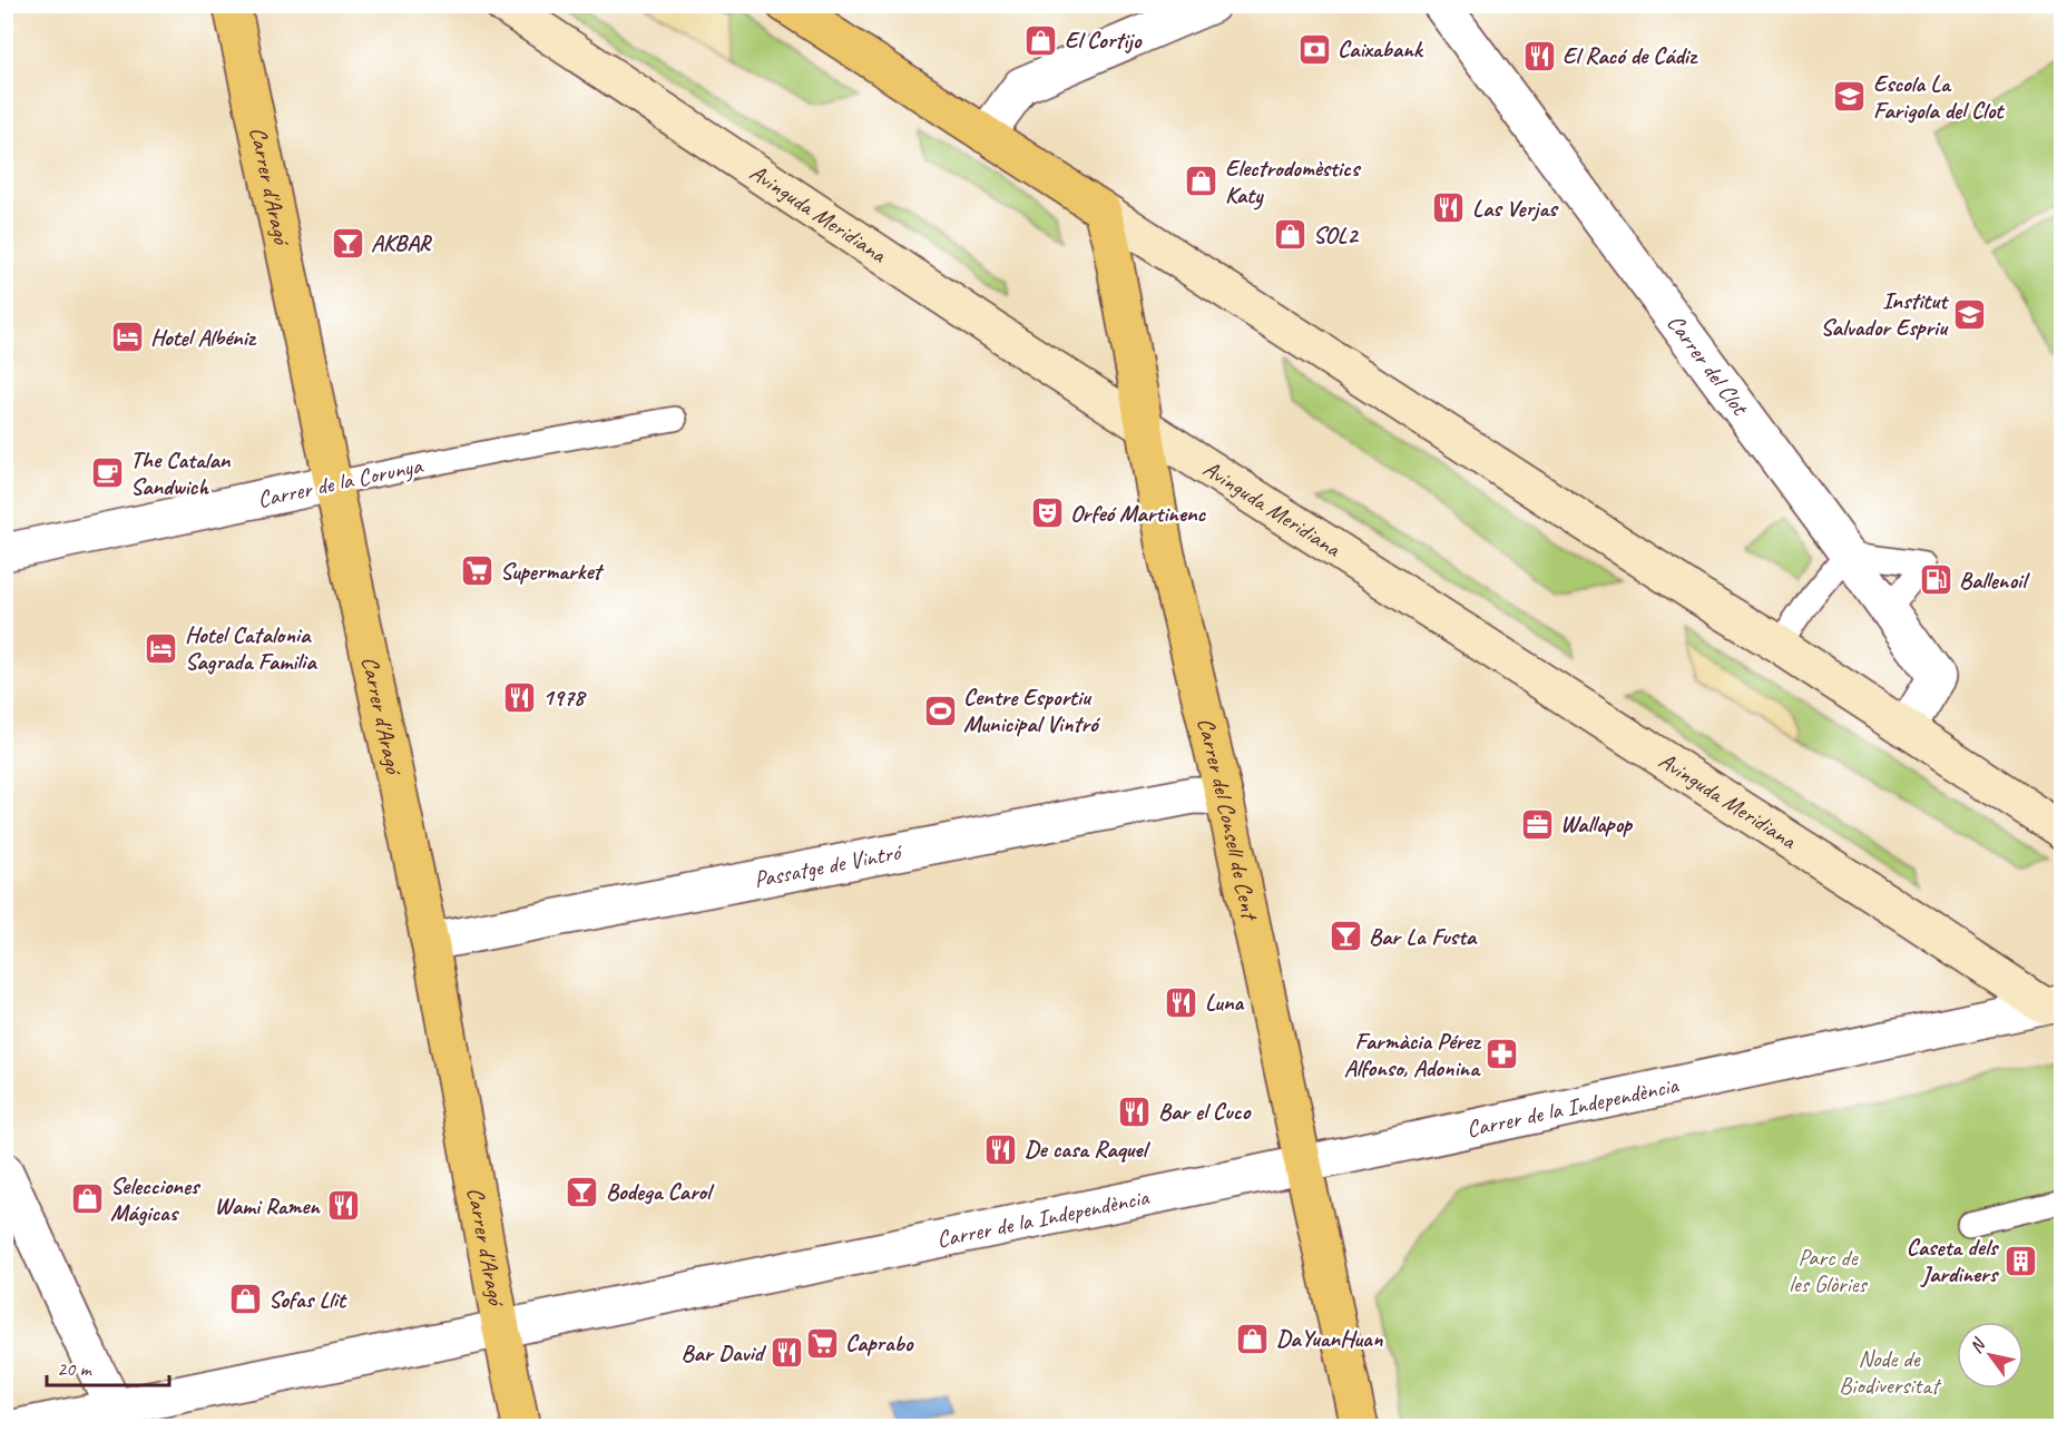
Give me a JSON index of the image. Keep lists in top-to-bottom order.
{
  "streets": {
    "main road": ["Carrer d'Aragó", "Carrer del Consell de Cent"],
    "street": [
      "Avinguda Meridiana",
      "Carrer del Clot",
      "Carrer de la Corunya",
      "Passatge de Vintró",
      "Carrer de la Independència"
    ]
  },
  "crossings": [
    ["Carrer d'Aragó", "Carrer de la Corunya"],
    ["Carrer d'Aragó", "Passatge de Vintró"],
    ["Carrer d'Aragó", "Carrer de la Independència"],
    ["Avinguda Meridiana", "Carrer del Consell de Cent"],
    ["Avinguda Meridiana", "Carrer de la Independència"],
    ["Carrer del Consell de Cent", "Passatge de Vintró"],
    ["Carrer del Consell de Cent", "Carrer de la Independència"]
  ],
  "parks": ["Parc de les Glòries", "Node de Biodiversitat"],
  "places": {
    "shop": [
      "El Cortijo",
      "Electrodomèstics Katy",
      "SOL2",
      "Selecciones Mágicas",
      "Sofas Llit",
      "DaYuanHuan"
    ],
    "bank": ["Caixabank"],
    "restaurant": [
      "El Racó de Cádiz",
      "Las Verjas",
      "1978",
      "Luna",
      "Bar el Cuco",
      "De casa Raquel",
      "Wami Ramen",
      "Bar David"
    ],
    "school or university": ["Escola La Farigola del Clot", "Institut Salvador Espriu"],
    "bar": ["AKBAR", "Bar La Fusta", "Bodega Carol"],
    "hotel": ["Hotel Albéniz", "Hotel Catalonia Sagrada Familia"],
    "cafe": ["The Catalan Sandwich"],
    "theatre": ["Orfeó Martinenc"],
    "supermarket": ["Supermarket", "Caprabo"],
    "fuel station": ["Ballenoil"],
    "sports": ["Centre Esportiu Municipal Vintró"],
    "office": ["Wallapop"],
    "pharmacy": ["Farmàcia Pérez Alfonso, Adonina"],
    "building": ["Caseta dels Jardiners"]
  },
  "scale_bar": "20 m",
  "north": "top left"
}
